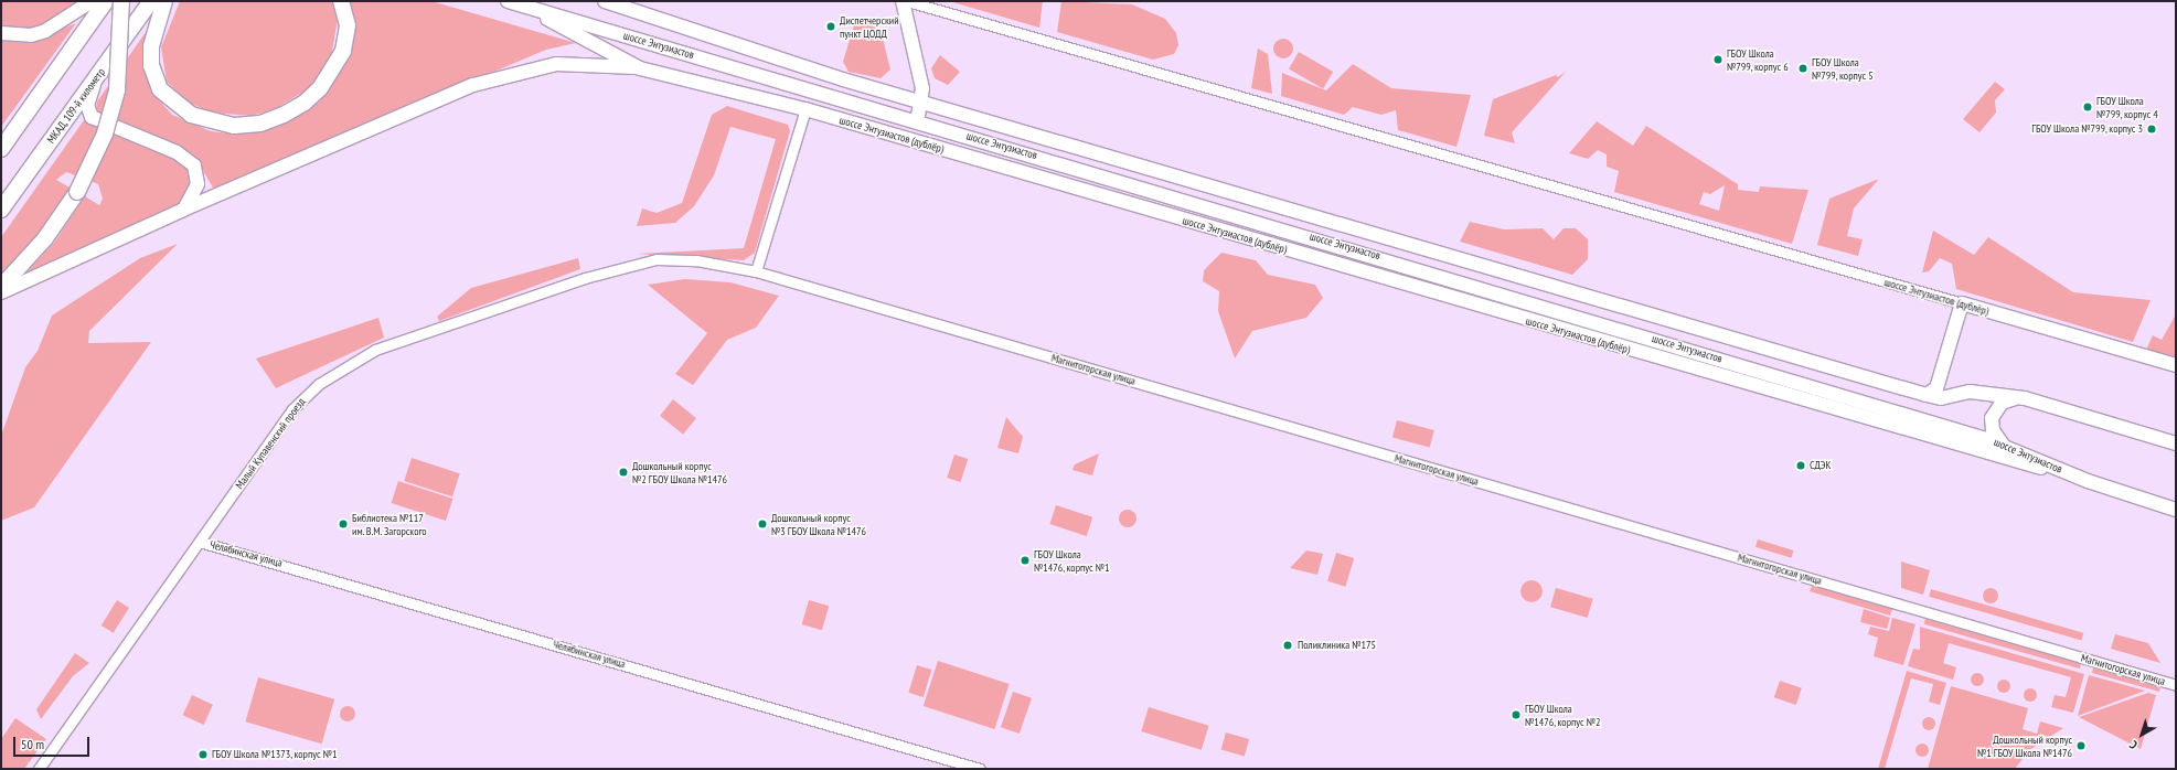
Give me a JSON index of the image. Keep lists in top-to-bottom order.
{
  "streets": {
    "highway": ["МКАД, 109-й километр"],
    "main road": ["шоссе Энтузиастов", "шоссе Энтузиастов (дублёр)"],
    "street": ["Магнитогорская улица", "Малый Купавенский проезд", "Челябинская улица"]
  },
  "crossings": [
    ["шоссе Энтузиастов", "шоссе Энтузиастов (дублёр)"],
    ["Магнитогорская улица", "Малый Купавенский проезд"],
    ["Малый Купавенский проезд", "Челябинская улица"]
  ],
  "places": [
    "Диспетчерский пункт ЦОДД",
    "ГБОУ Школа №799, корпус 6",
    "ГБОУ Школа №799, корпус 5",
    "ГБОУ Школа №799, корпус 4",
    "ГБОУ Школа №799, корпус 3",
    "СДЭК",
    "Дошкольный корпус №2 ГБОУ Школа №1476",
    "Библиотека №117 им. В.М. Загорского",
    "Дошкольный корпус №3 ГБОУ Школа №1476",
    "ГБОУ Школа №1476, корпус №1",
    "Поликлиника №175",
    "ГБОУ Школа №1476, корпус №2",
    "Дошкольный корпус №1 ГБОУ Школа №1476",
    "ГБОУ Школа №1373, корпус №1"
  ],
  "scale_bar": "50 m",
  "north": "bottom left"
}
